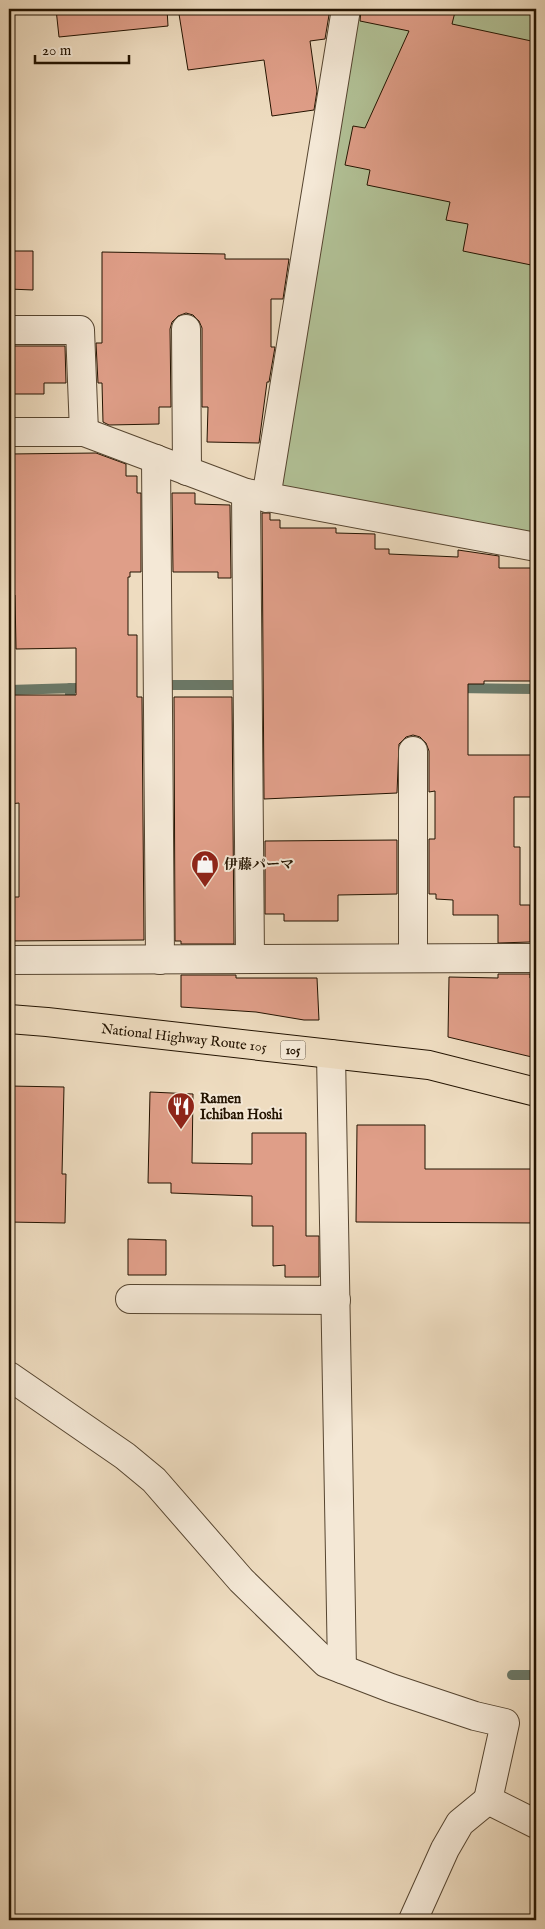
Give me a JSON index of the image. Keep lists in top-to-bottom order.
{
  "streets": {
    "highway": ["National Highway Route 105", "105"]
  },
  "places": {
    "shop": ["伊藤パーマ"],
    "restaurant": ["Ramen Ichiban Hoshi"]
  },
  "scale_bar": "20 m"
}
